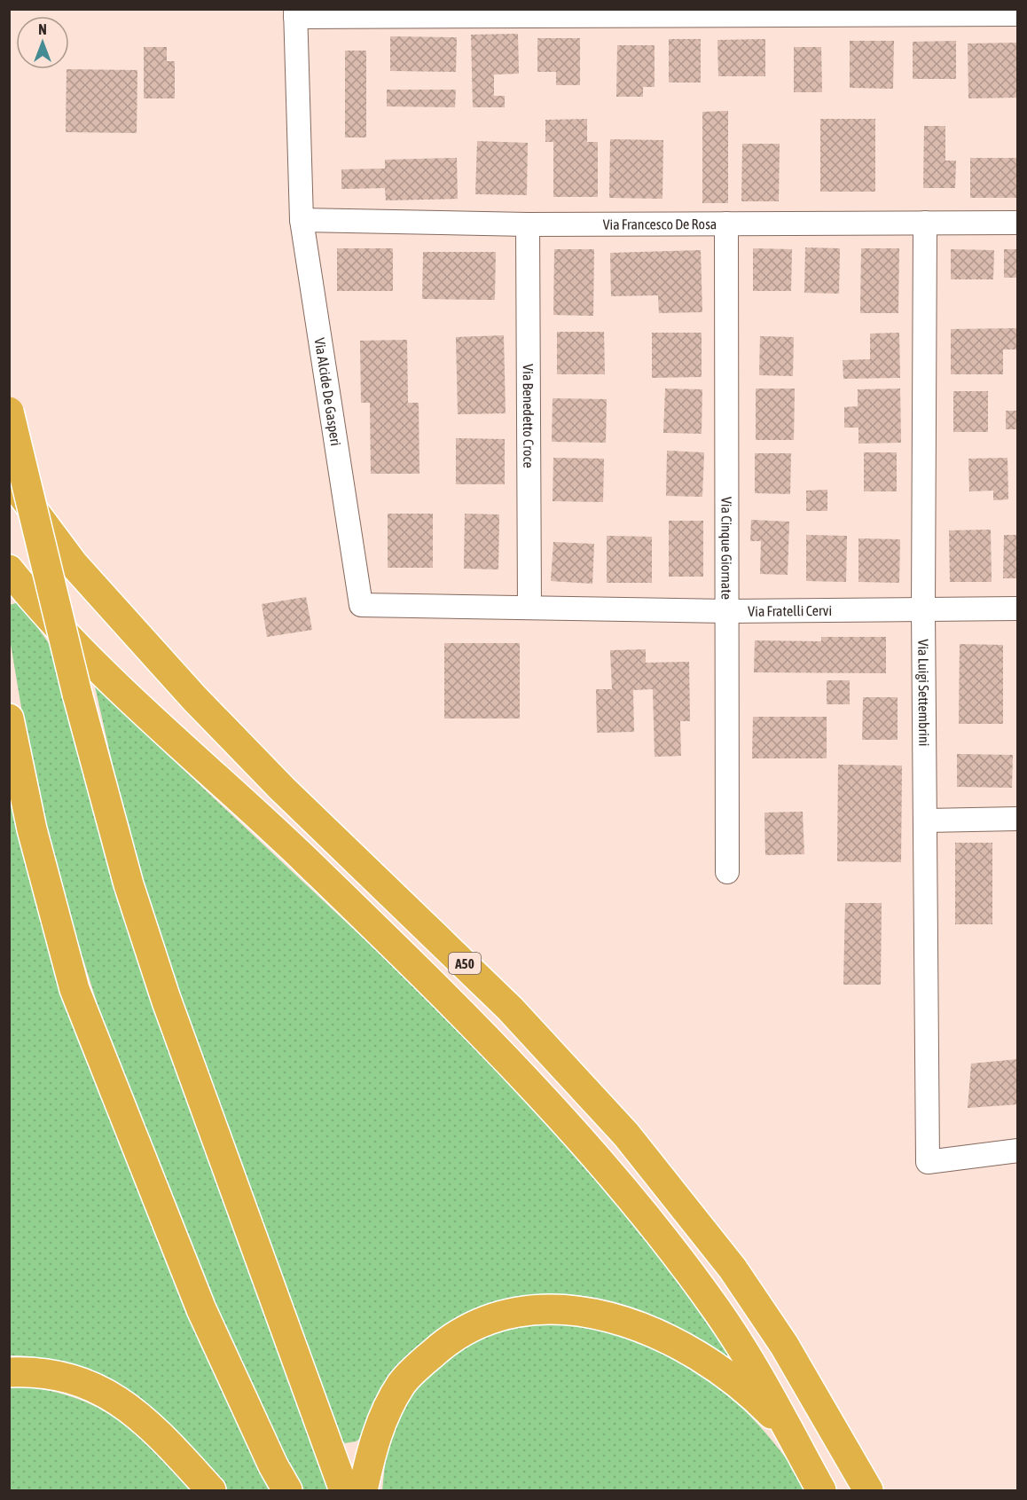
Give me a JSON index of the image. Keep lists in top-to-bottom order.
{
  "streets": {
    "highway": ["A50"],
    "street": [
      "Via Francesco De Rosa",
      "Via Alcide De Gasperi",
      "Via Benedetto Croce",
      "Via Cinque Giornate",
      "Via Fratelli Cervi",
      "Via Luigi Settembrini"
    ]
  },
  "crossings": [
    ["Via Francesco De Rosa", "Via Alcide De Gasperi"],
    ["Via Francesco De Rosa", "Via Benedetto Croce"],
    ["Via Francesco De Rosa", "Via Cinque Giornate"],
    ["Via Francesco De Rosa", "Via Luigi Settembrini"],
    ["Via Alcide De Gasperi", "Via Benedetto Croce"],
    ["Via Alcide De Gasperi", "Via Fratelli Cervi"],
    ["Via Benedetto Croce", "Via Fratelli Cervi"],
    ["Via Cinque Giornate", "Via Fratelli Cervi"],
    ["Via Fratelli Cervi", "Via Luigi Settembrini"]
  ],
  "north": "top"
}
